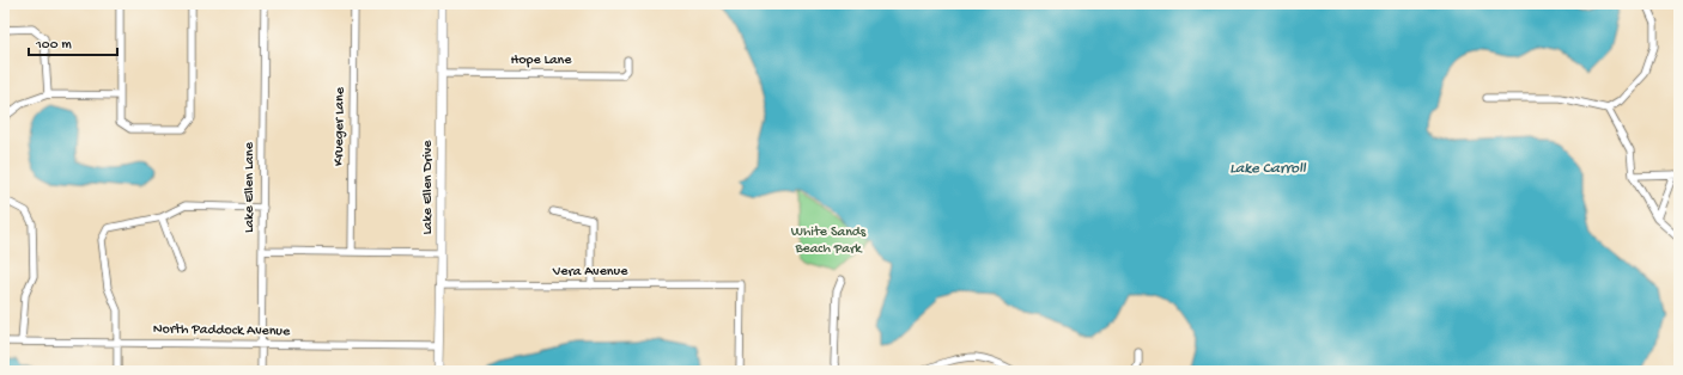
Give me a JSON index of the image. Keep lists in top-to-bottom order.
{
  "streets": {
    "street": [
      "Hope Lane",
      "Krueger Lane",
      "Lake Ellen Lane",
      "Lake Ellen Drive",
      "Vera Avenue",
      "North Paddock Avenue"
    ]
  },
  "crossings": [
    ["Hope Lane", "Lake Ellen Drive"],
    ["Lake Ellen Lane", "North Paddock Avenue"],
    ["Lake Ellen Drive", "Vera Avenue"],
    ["Lake Ellen Drive", "North Paddock Avenue"]
  ],
  "water": ["Lake Carroll"],
  "parks": ["White Sands Beach Park"],
  "scale_bar": "100 m"
}
